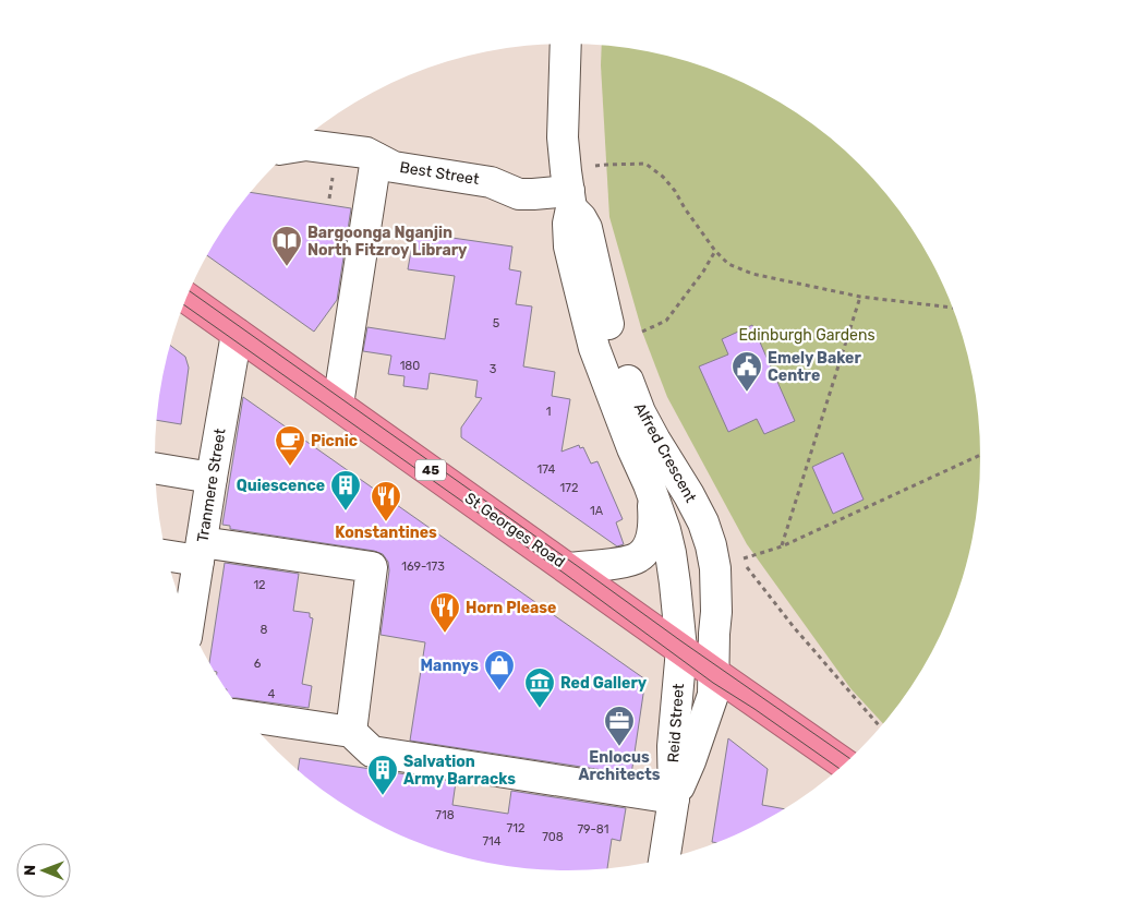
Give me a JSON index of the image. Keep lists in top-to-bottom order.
{
  "streets": {
    "highway": ["45", "St Georges Road"],
    "street": [
      "Best Street",
      "Alfred Crescent",
      "Tranmere Street",
      "Reid Street"
    ]
  },
  "crossings": [
    ["Best Street", "Alfred Crescent"],
    ["Alfred Crescent", "St Georges Road"],
    ["Alfred Crescent", "Reid Street"],
    ["Tranmere Street", "St Georges Road"],
    ["St Georges Road", "Reid Street"]
  ],
  "parks": ["Edinburgh Gardens"],
  "places": {
    "library": ["Bargoonga Nganjin North Fitzroy Library"],
    "public building": ["Emely Baker Centre"],
    "cafe": ["Picnic"],
    "building": ["Quiescence", "Salvation Army Barracks"],
    "restaurant": ["Konstantines", "Horn Please"],
    "shop": ["Mannys"],
    "museum": ["Red Gallery"],
    "office": ["Enlocus Architects"]
  },
  "house_numbers": [
    "5",
    "180",
    "3",
    "1",
    "174",
    "172",
    "1A",
    "169-173",
    "12",
    "8",
    "6",
    "4",
    "718",
    "712",
    "79-81",
    "708",
    "714"
  ],
  "north": "left"
}
